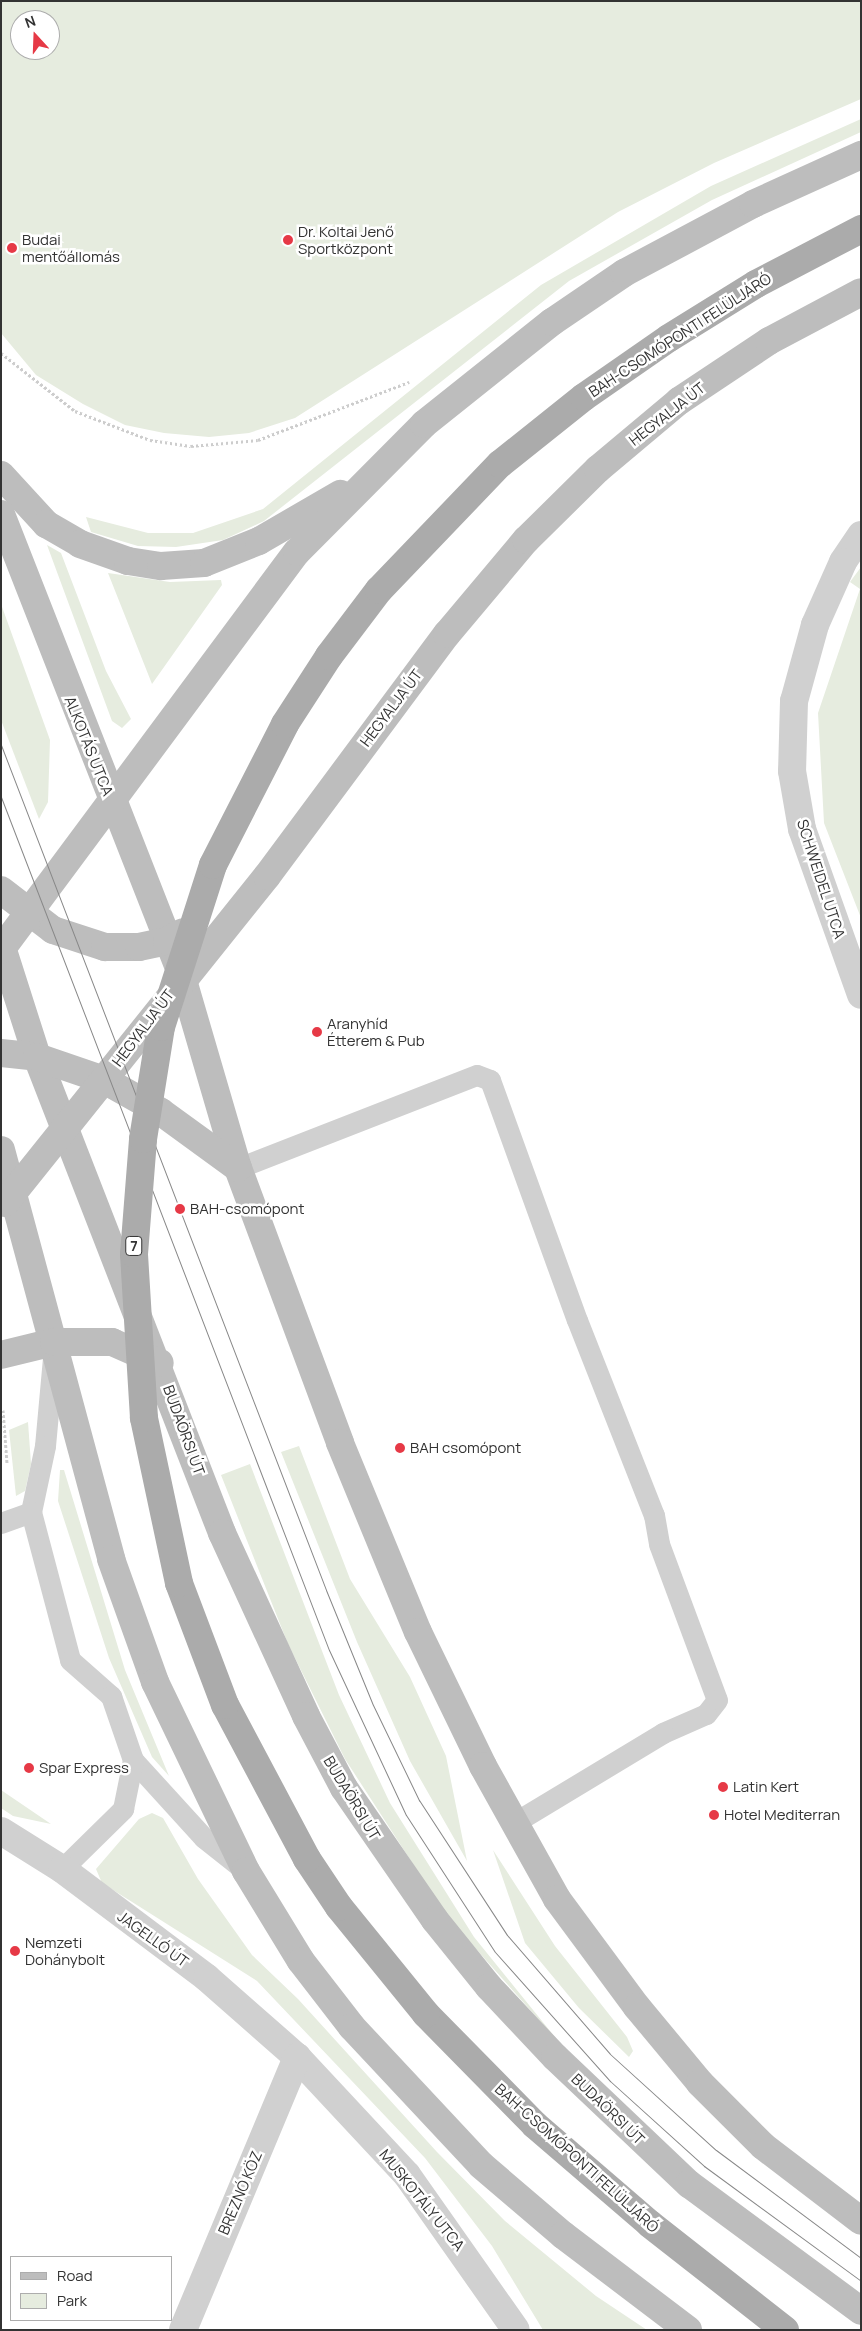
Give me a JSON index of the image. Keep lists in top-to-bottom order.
{
  "streets": {
    "main road": [
      "BAH-CSOMÓPONTI FELÜLJÁRÓ",
      "HEGYALJA ÚT",
      "ALKOTÁS UTCA",
      "7",
      "BUDAÖRSI ÚT"
    ],
    "street": [
      "SCHWEIDEL UTCA",
      "JAGELLÓ ÚT",
      "BREZNÓ KÖZ",
      "MUSKOTÁLY UTCA"
    ]
  },
  "crossings": [
    ["HEGYALJA ÚT", "ALKOTÁS UTCA"],
    ["HEGYALJA ÚT", "BUDAÖRSI ÚT"],
    ["JAGELLÓ ÚT", "BREZNÓ KÖZ"],
    ["JAGELLÓ ÚT", "MUSKOTÁLY UTCA"],
    ["BREZNÓ KÖZ", "MUSKOTÁLY UTCA"]
  ],
  "places": [
    "Dr. Koltai Jenő Sportközpont",
    "Budai mentőállomás",
    "Aranyhíd Étterem & Pub",
    "BAH-csomópont",
    "BAH csomópont",
    "Spar Express",
    "Latin Kert",
    "Hotel Mediterran",
    "Nemzeti Dohánybolt"
  ],
  "legend": ["Road", "Park"],
  "north": "top"
}
